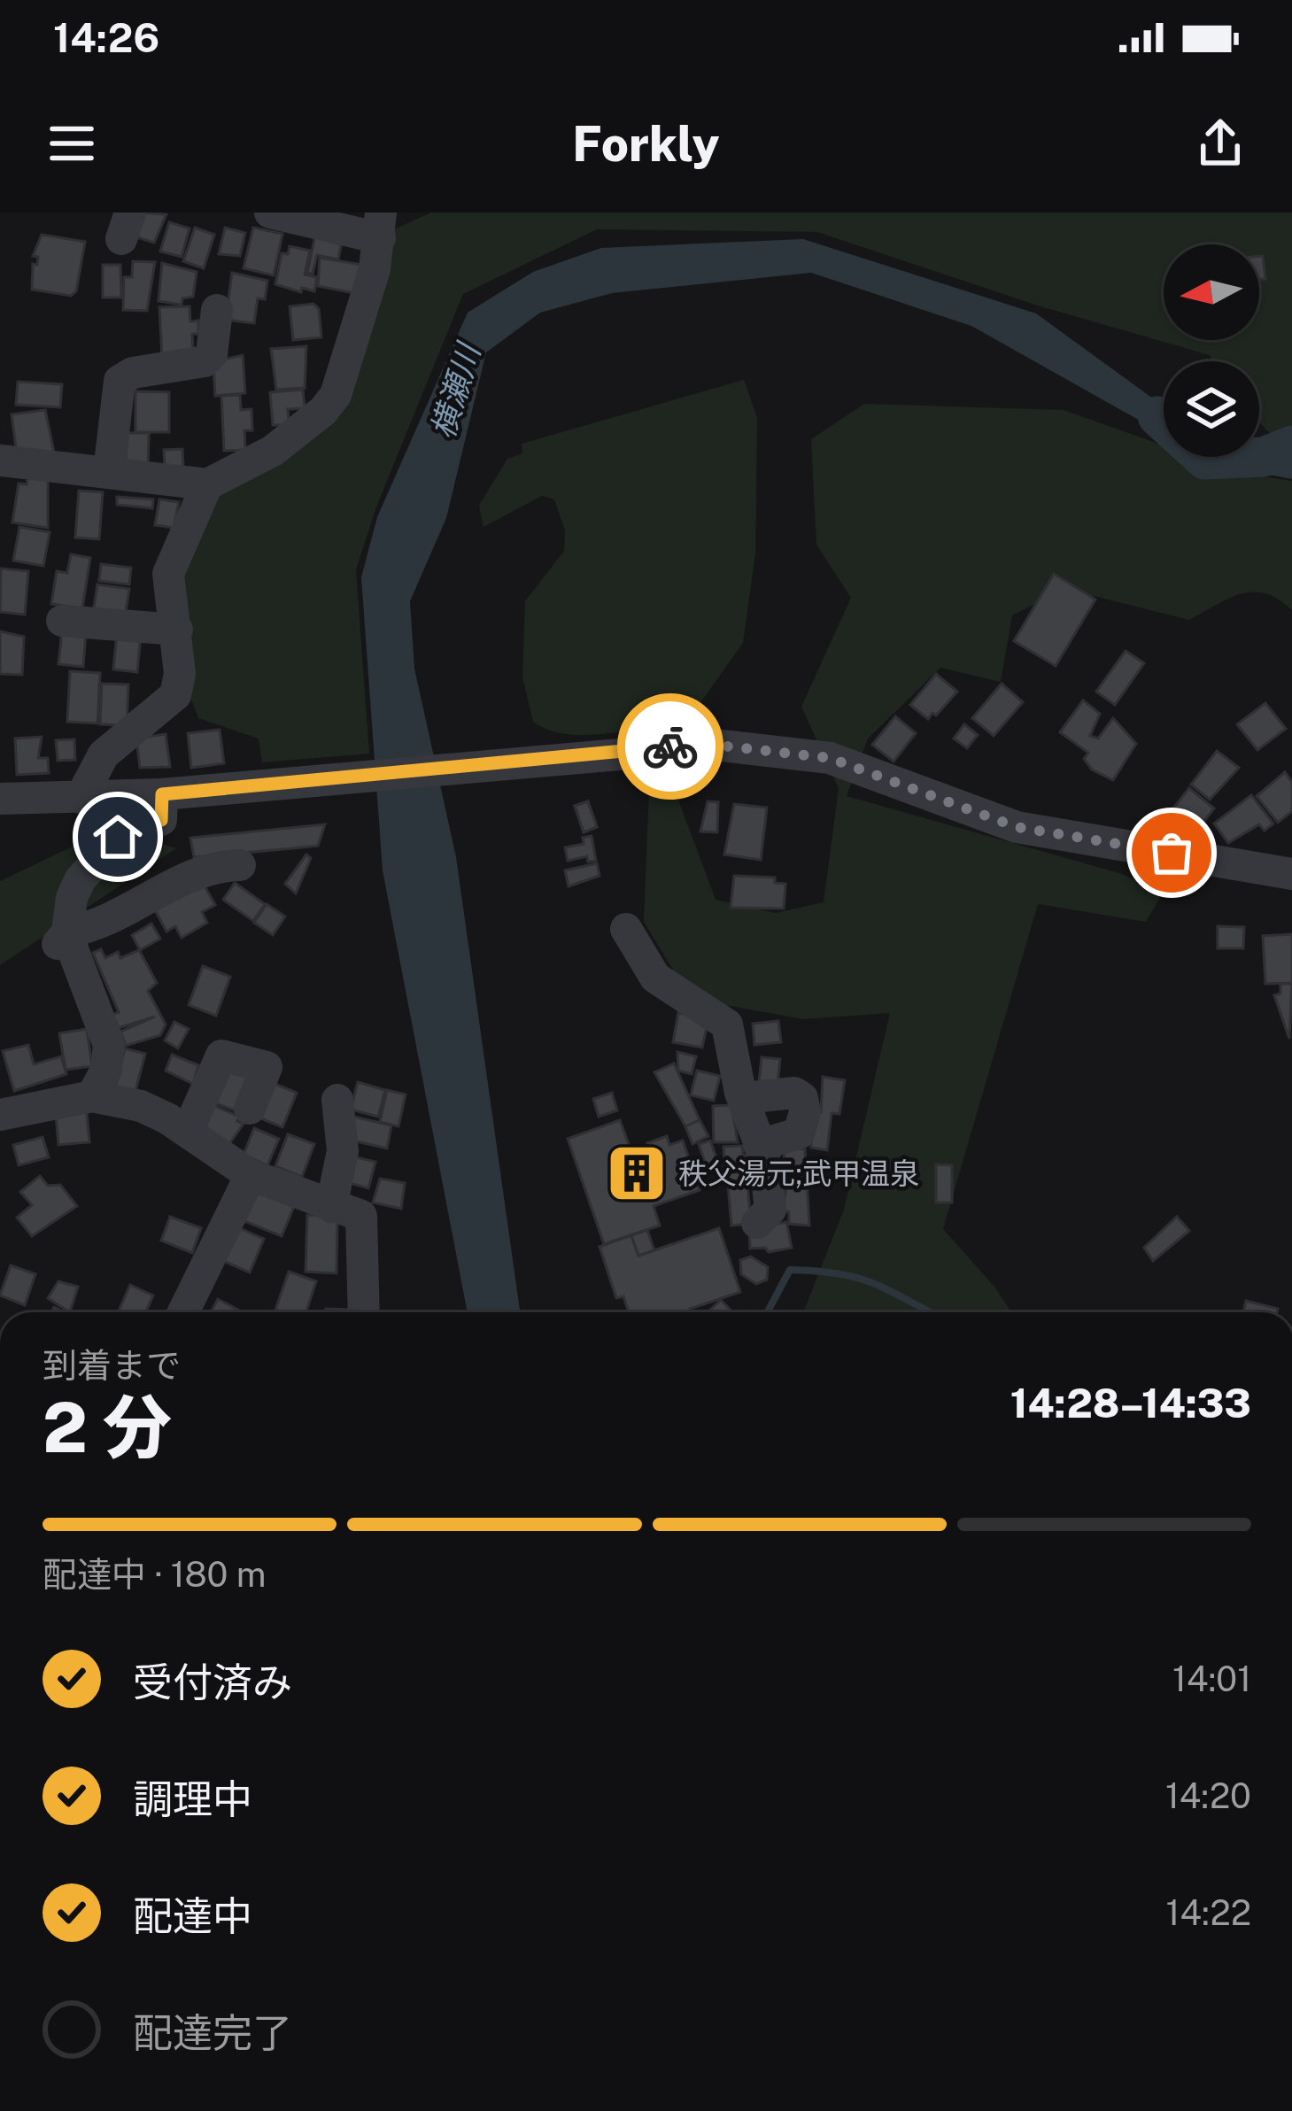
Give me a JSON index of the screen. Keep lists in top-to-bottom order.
{
  "water": ["横瀬川"],
  "places": {
    "building": ["秩父湯元;武甲温泉"]
  },
  "north": "left",
  "page": {
    "status": "14:26",
    "header": "Forkly",
    "heading": ["2 分", "到着まで", "14:28–14:33"],
    "bar": "配達中 · 180 m",
    "list": [
      ["受付済み", "14:01"],
      ["調理中", "14:20"],
      ["配達中", "14:22"],
      "配達完了"
    ]
  }
}
